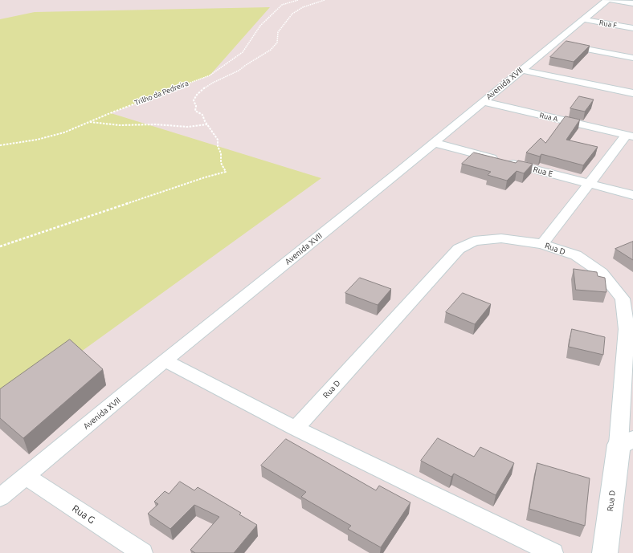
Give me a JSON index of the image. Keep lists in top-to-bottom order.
{
  "streets": {
    "street": [
      "Rua F",
      "Avenida XVII",
      "Rua A",
      "Rua E",
      "Rua D",
      "Rua G"
    ],
    "path": ["Trilho da Pedreira"]
  },
  "crossings": [
    ["Rua F", "Avenida XVII"],
    ["Avenida XVII", "Rua A"],
    ["Avenida XVII", "Rua E"],
    ["Avenida XVII", "Rua G"]
  ]
}
